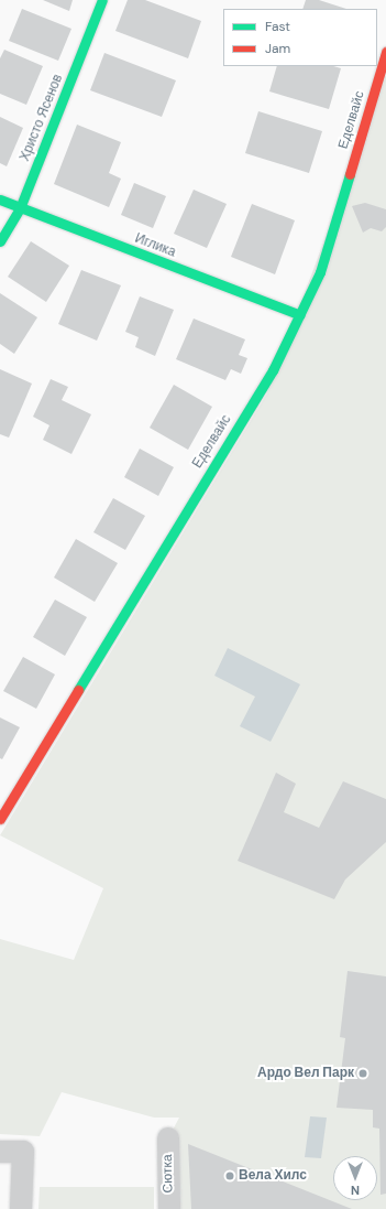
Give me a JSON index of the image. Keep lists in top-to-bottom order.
{
  "streets": {
    "street": [
      "Христо Ясенов",
      "Еделвайс",
      "Иглика",
      "Сютка"
    ]
  },
  "crossings": [
    ["Христо Ясенов", "Иглика"],
    ["Еделвайс", "Иглика"]
  ],
  "places": ["Ардо Вел Парк", "Вела Хилс"],
  "legend": ["Fast", "Jam"],
  "north": "bottom"
}
